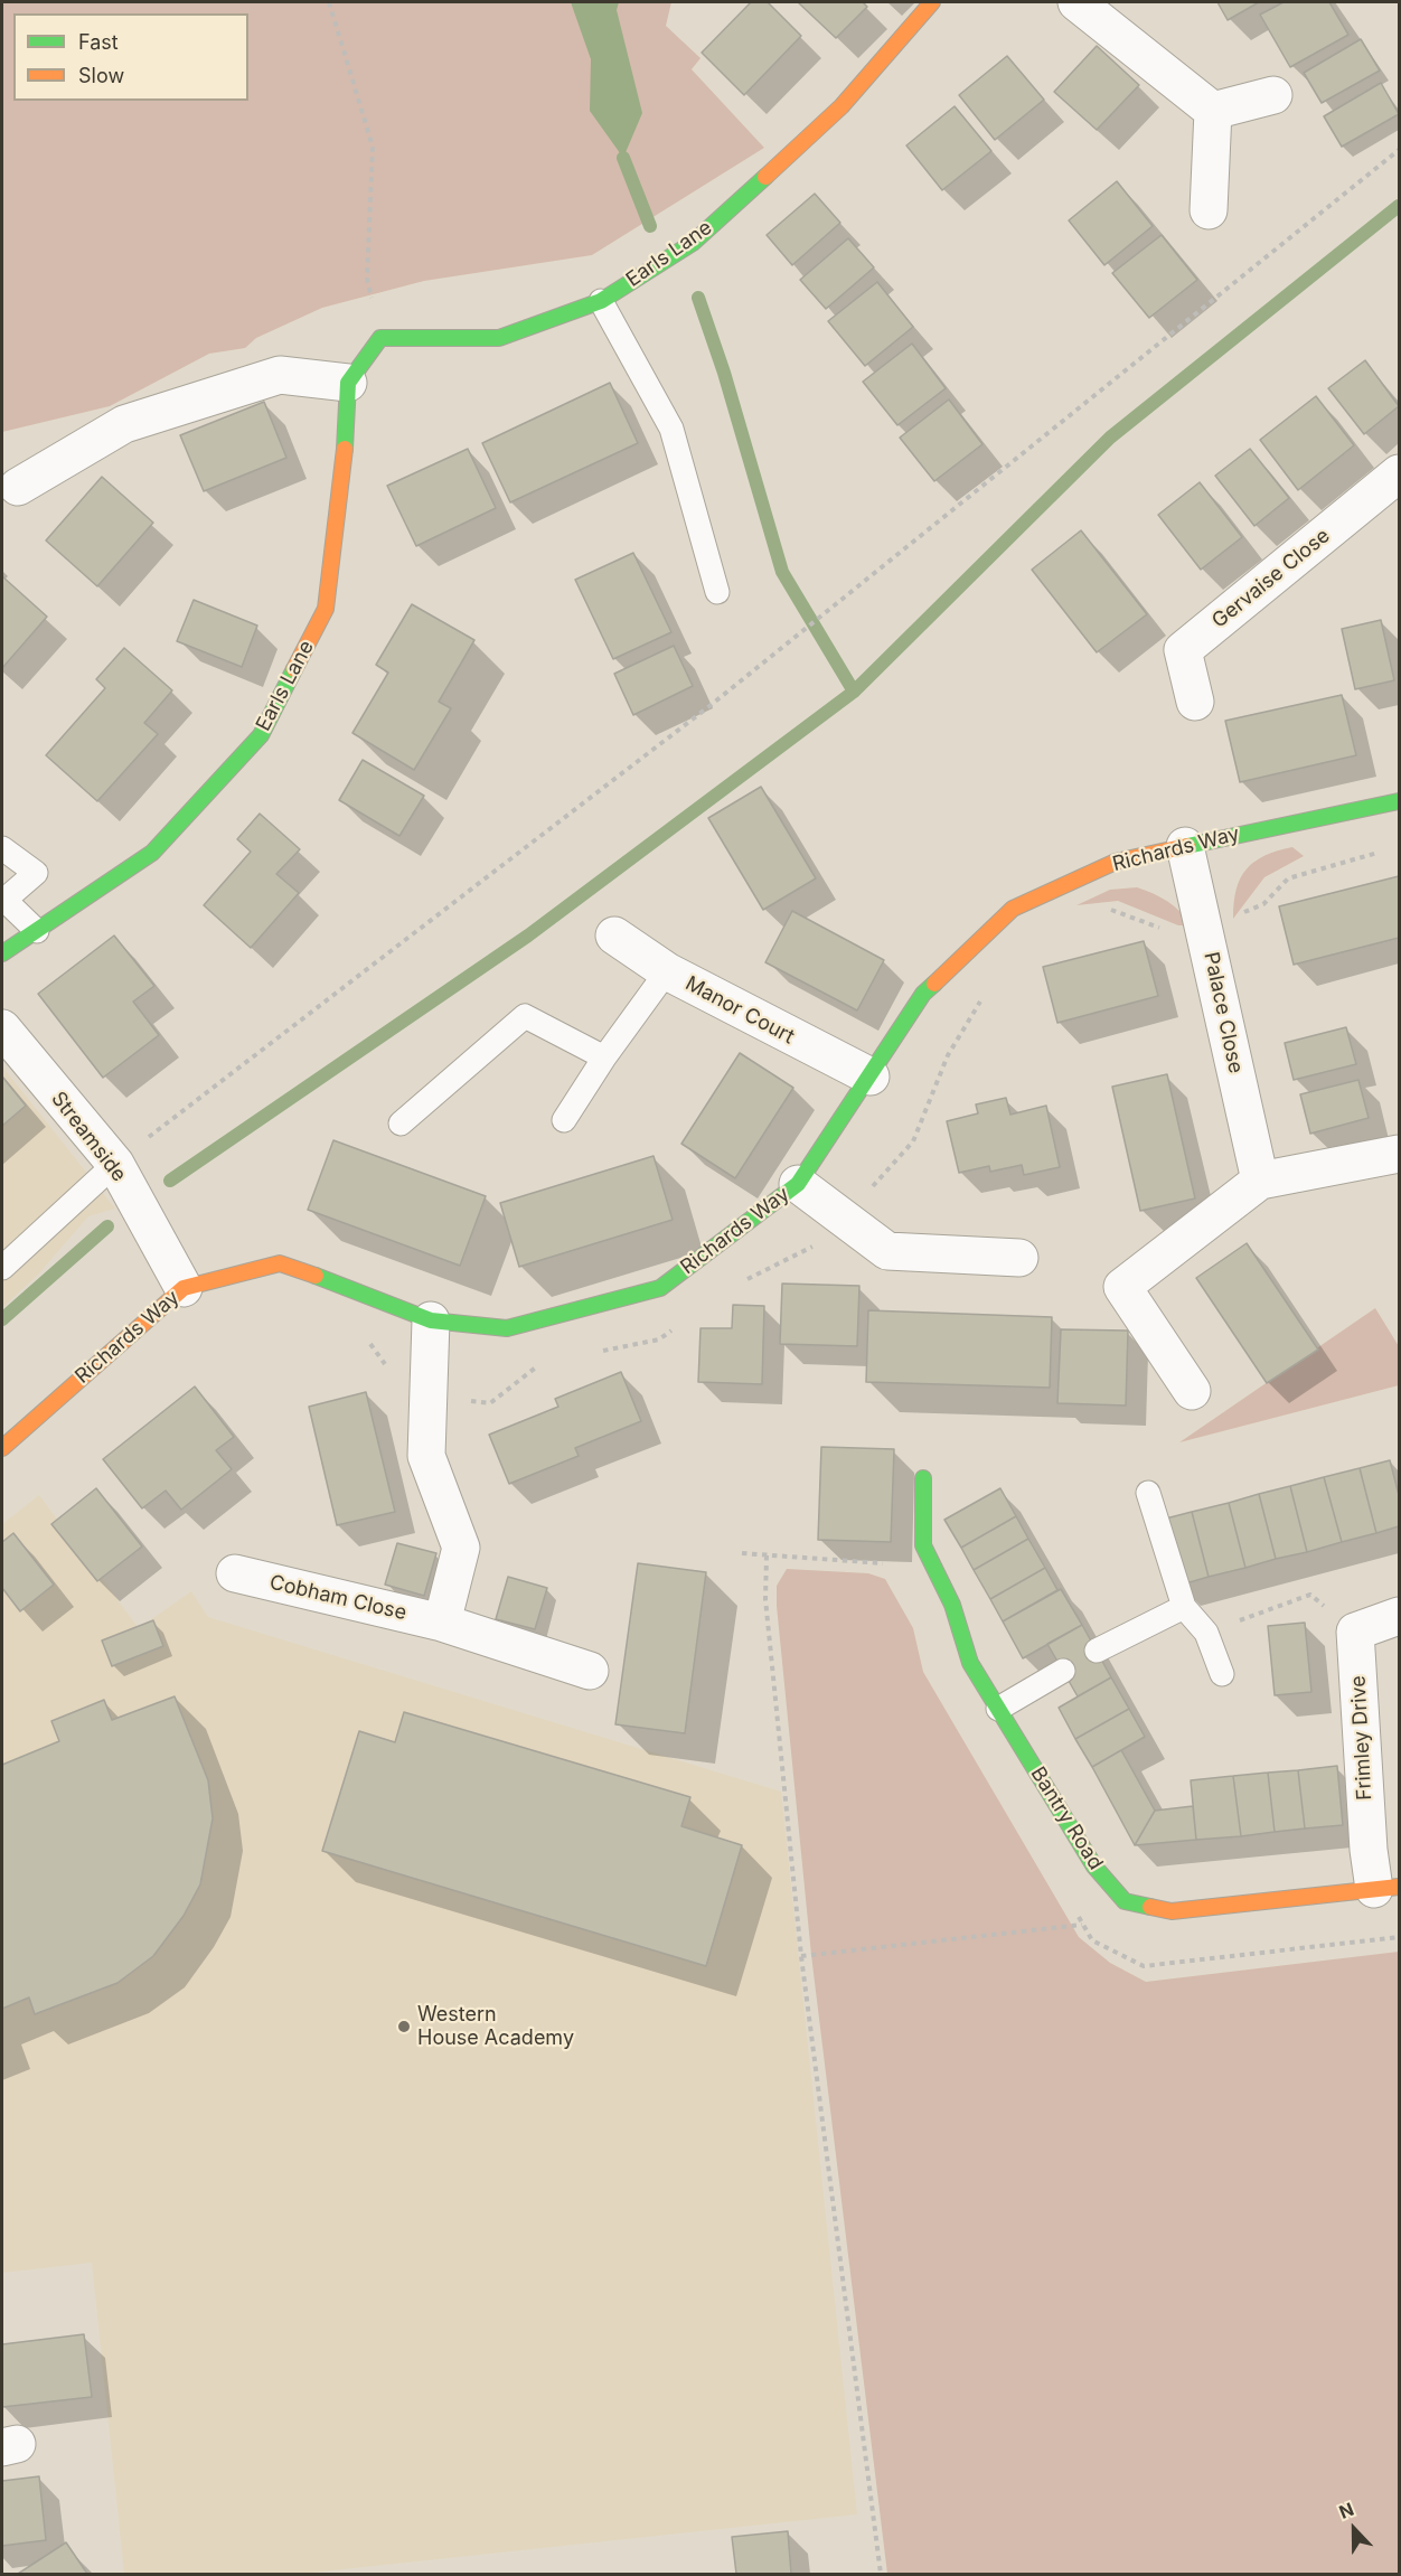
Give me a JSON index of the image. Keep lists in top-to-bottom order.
{
  "streets": {
    "street": [
      "Earls Lane",
      "Gervaise Close",
      "Richards Way",
      "Manor Court",
      "Palace Close",
      "Streamside",
      "Cobham Close",
      "Frimley Drive",
      "Bantry Road"
    ]
  },
  "crossings": [
    ["Richards Way", "Manor Court"],
    ["Richards Way", "Palace Close"],
    ["Richards Way", "Streamside"],
    ["Frimley Drive", "Bantry Road"]
  ],
  "places": ["Western House Academy"],
  "legend": ["Fast", "Slow"],
  "north": "top"
}
